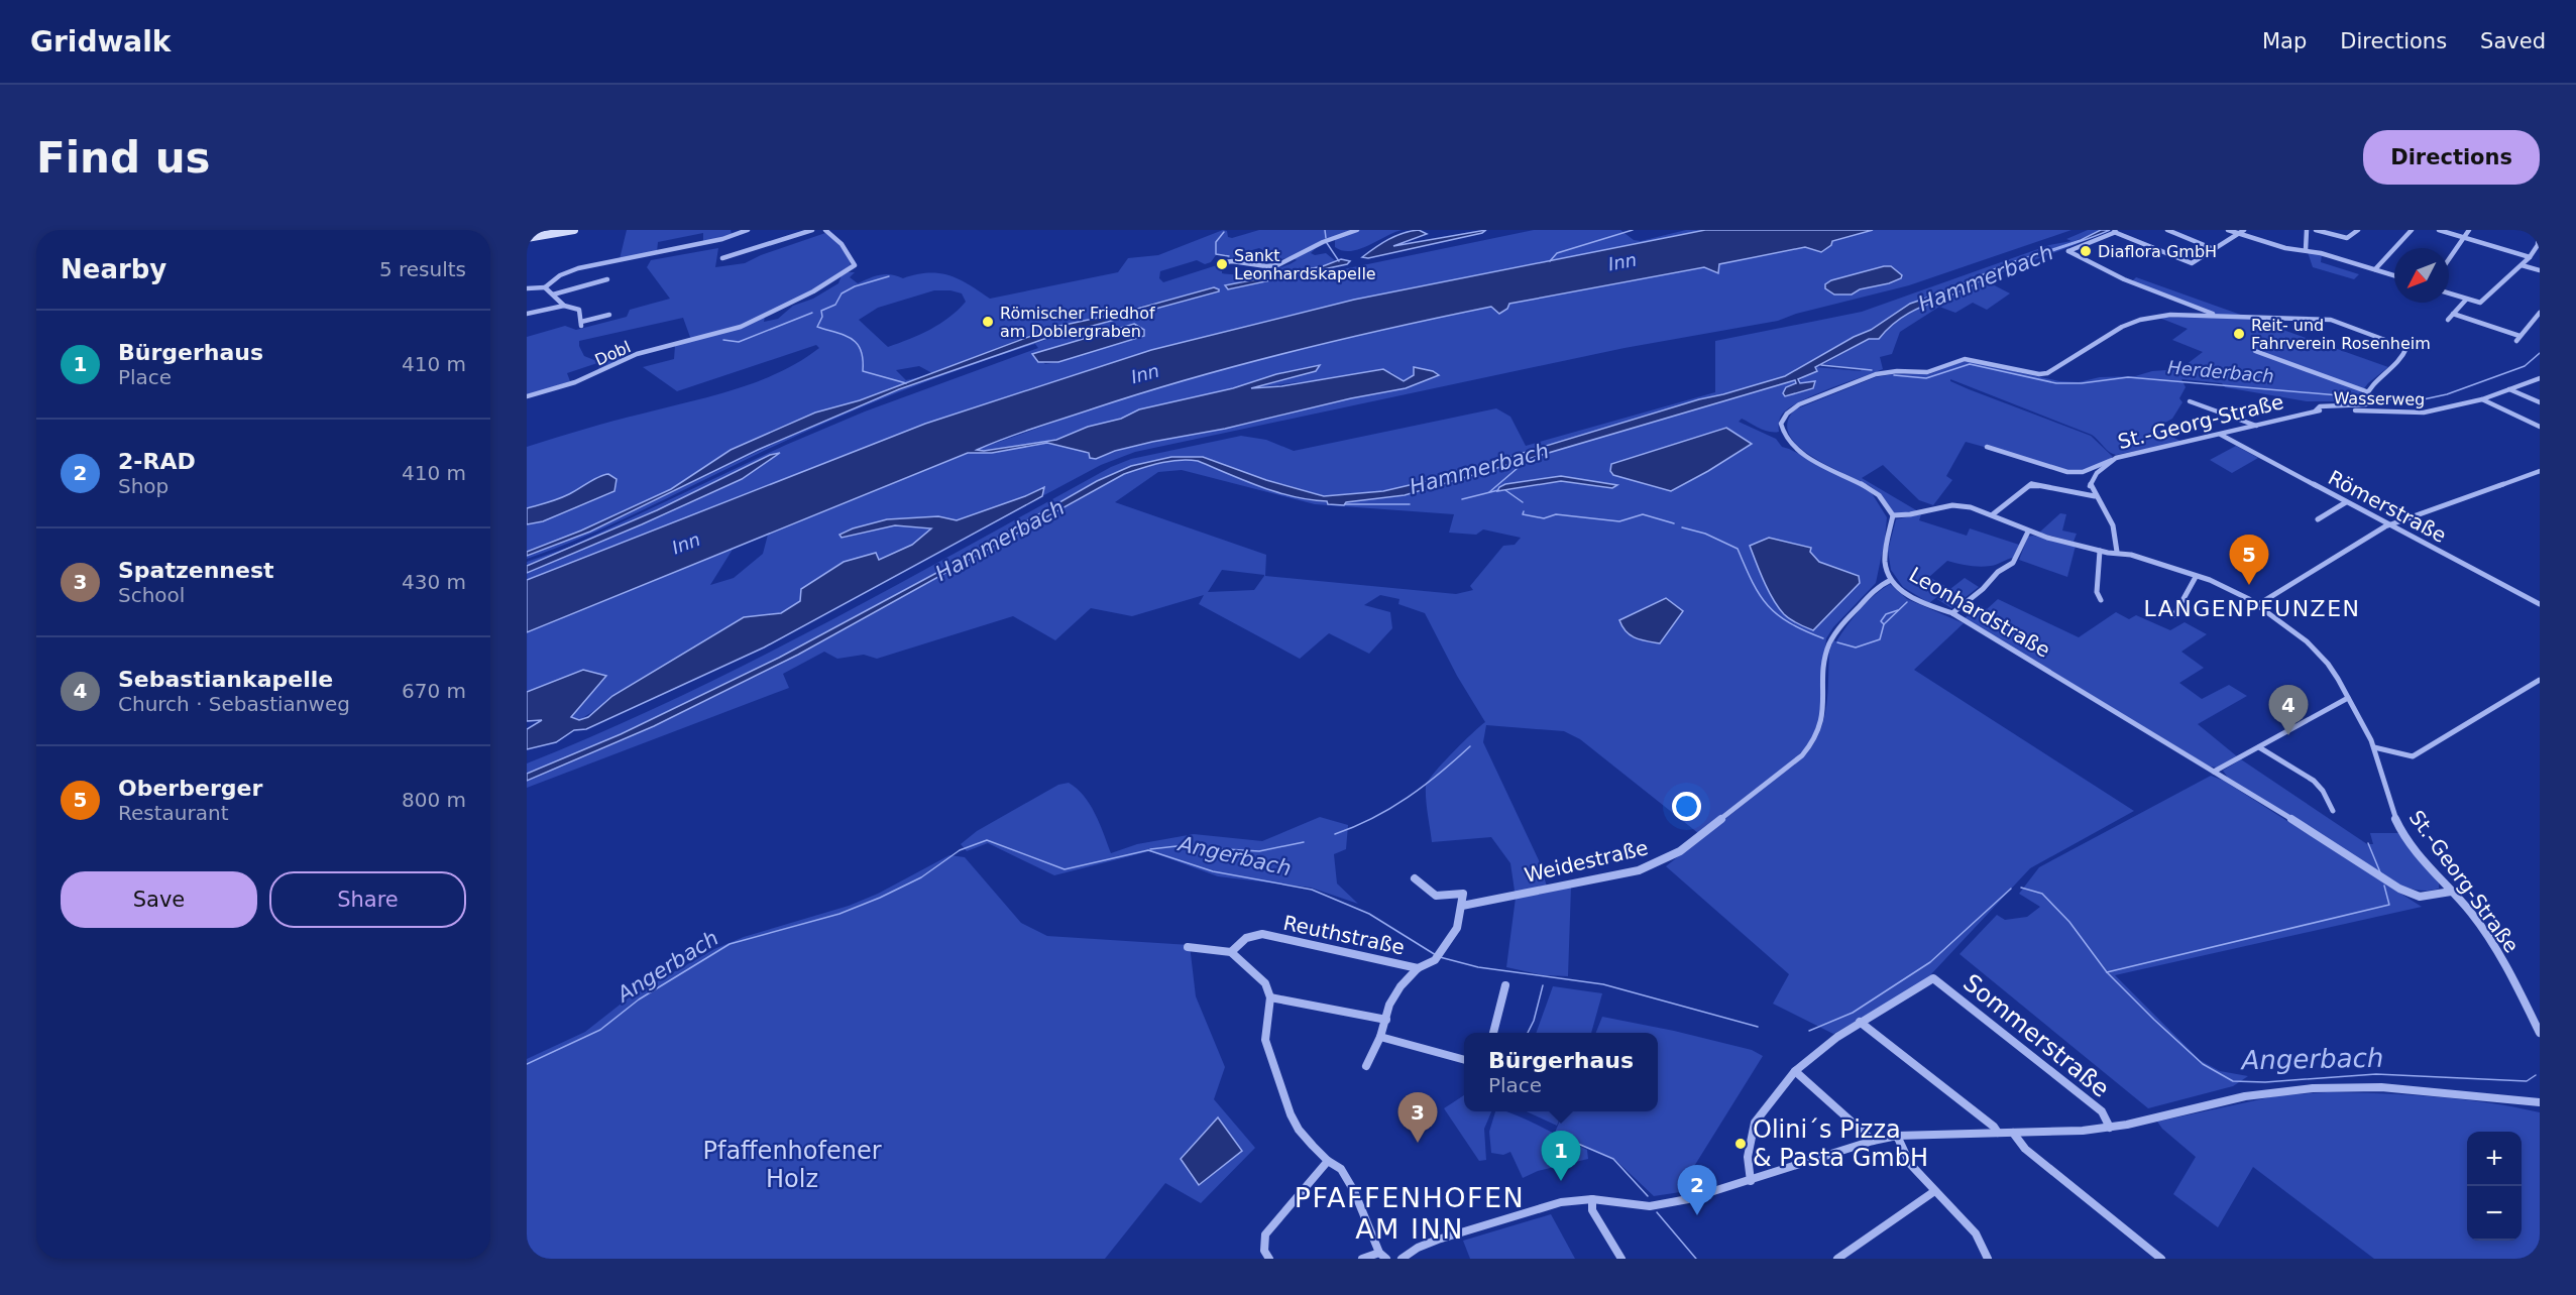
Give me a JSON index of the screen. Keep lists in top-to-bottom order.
{
  "streets": {
    "street": [
      "Dobl",
      "Wasserweg",
      "St.-Georg-Straße",
      "Römerstraße",
      "Leonhardstraße",
      "Weidestraße",
      "Reuthstraße",
      "Sommerstraße"
    ]
  },
  "crossings": [
    ["Wasserweg", "St.-Georg-Straße"],
    ["St.-Georg-Straße", "Römerstraße"],
    ["St.-Georg-Straße", "Leonhardstraße"],
    ["Leonhardstraße", "Weidestraße"],
    ["Weidestraße", "Reuthstraße"]
  ],
  "districts": ["LANGENPFUNZEN", "PFAFFENHOFEN AM INN"],
  "water": [
    "Inn",
    "Hammerbach",
    "Herderbach",
    "Angerbach"
  ],
  "parks": ["Pfaffenhofener Holz"],
  "places": [
    "Diaflora GmbH",
    "Sankt Leonhardskapelle",
    "Römischer Friedhof am Doblergraben",
    "Reit- und Fahrverein Rosenheim",
    "Olini´s Pizza & Pasta GmbH"
  ],
  "north": "bottom left",
  "page": {
    "header": "Gridwalk",
    "nav": ["Map", "Directions", "Saved"],
    "buttons": [
      "Directions",
      ["Save", "Share"]
    ],
    "title": "Find us",
    "heading": ["Nearby", "5 results"],
    "list": [
      {
        "mark": "1",
        "name": "Bürgerhaus",
        "note": "Place",
        "value": "410 m"
      },
      {
        "mark": "2",
        "name": "2-RAD",
        "note": "Shop",
        "value": "410 m"
      },
      {
        "mark": "3",
        "name": "Spatzennest",
        "note": "School",
        "value": "430 m"
      },
      {
        "mark": "4",
        "name": "Sebastiankapelle",
        "note": "Church · Sebastianweg",
        "value": "670 m"
      },
      {
        "mark": "5",
        "name": "Oberberger",
        "note": "Restaurant",
        "value": "800 m"
      }
    ],
    "pins": [
      "5",
      "4",
      "3",
      "1",
      "2"
    ],
    "popup": ["Bürgerhaus", "Place"],
    "map_buttons": ["+", "−"]
  }
}
